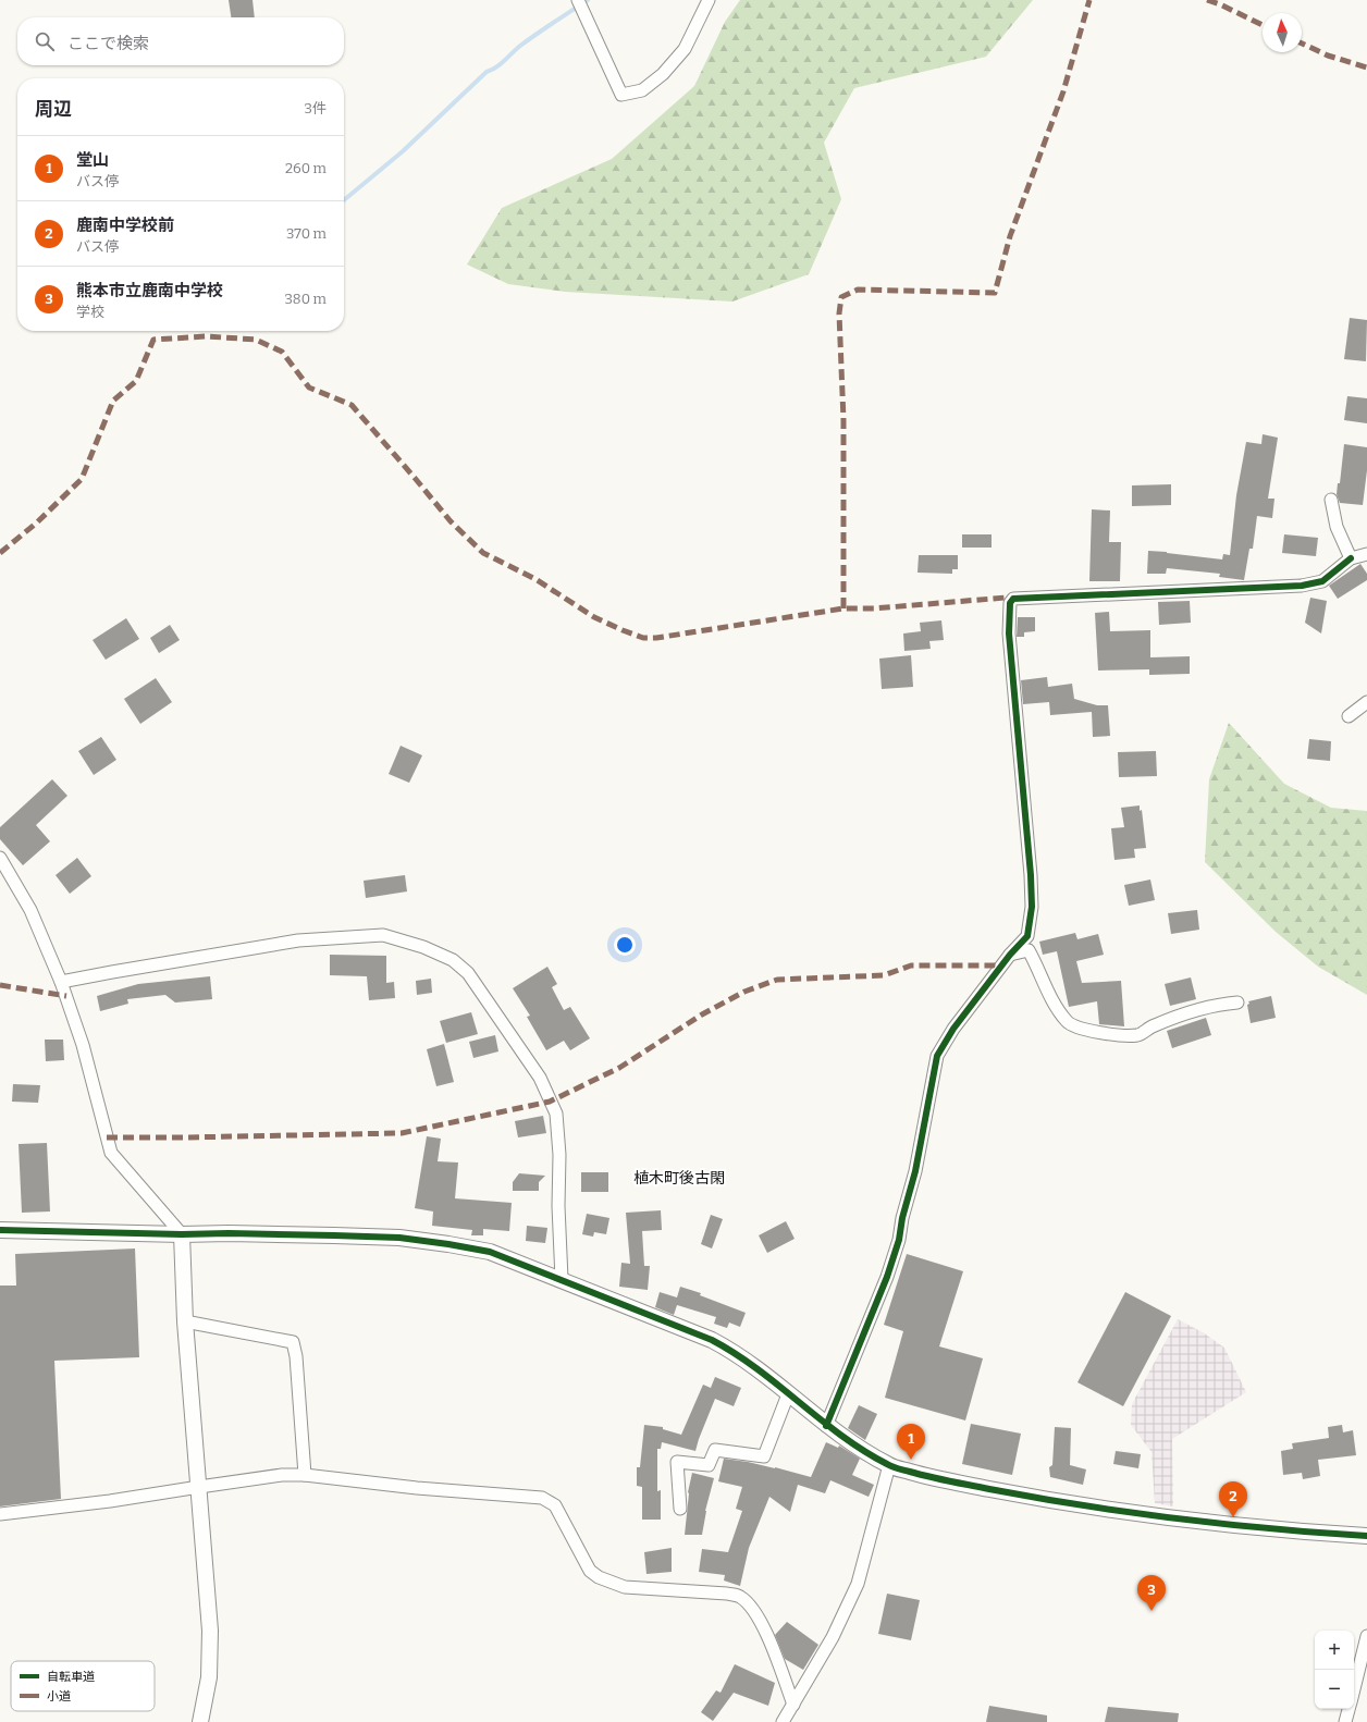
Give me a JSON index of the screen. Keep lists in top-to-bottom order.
{
  "districts": ["植木町後古閑"],
  "legend": ["自転車道", "小道"],
  "north": "top",
  "page": {
    "search": "ここで検索",
    "heading": ["周辺", "3件"],
    "list": [
      {
        "mark": "1",
        "name": "堂山",
        "note": "バス停",
        "value": "260 m"
      },
      {
        "mark": "2",
        "name": "鹿南中学校前",
        "note": "バス停",
        "value": "370 m"
      },
      {
        "mark": "3",
        "name": "熊本市立鹿南中学校",
        "note": "学校",
        "value": "380 m"
      }
    ],
    "pins": ["1", "2", "3"],
    "map_buttons": ["+", "−"]
  }
}
